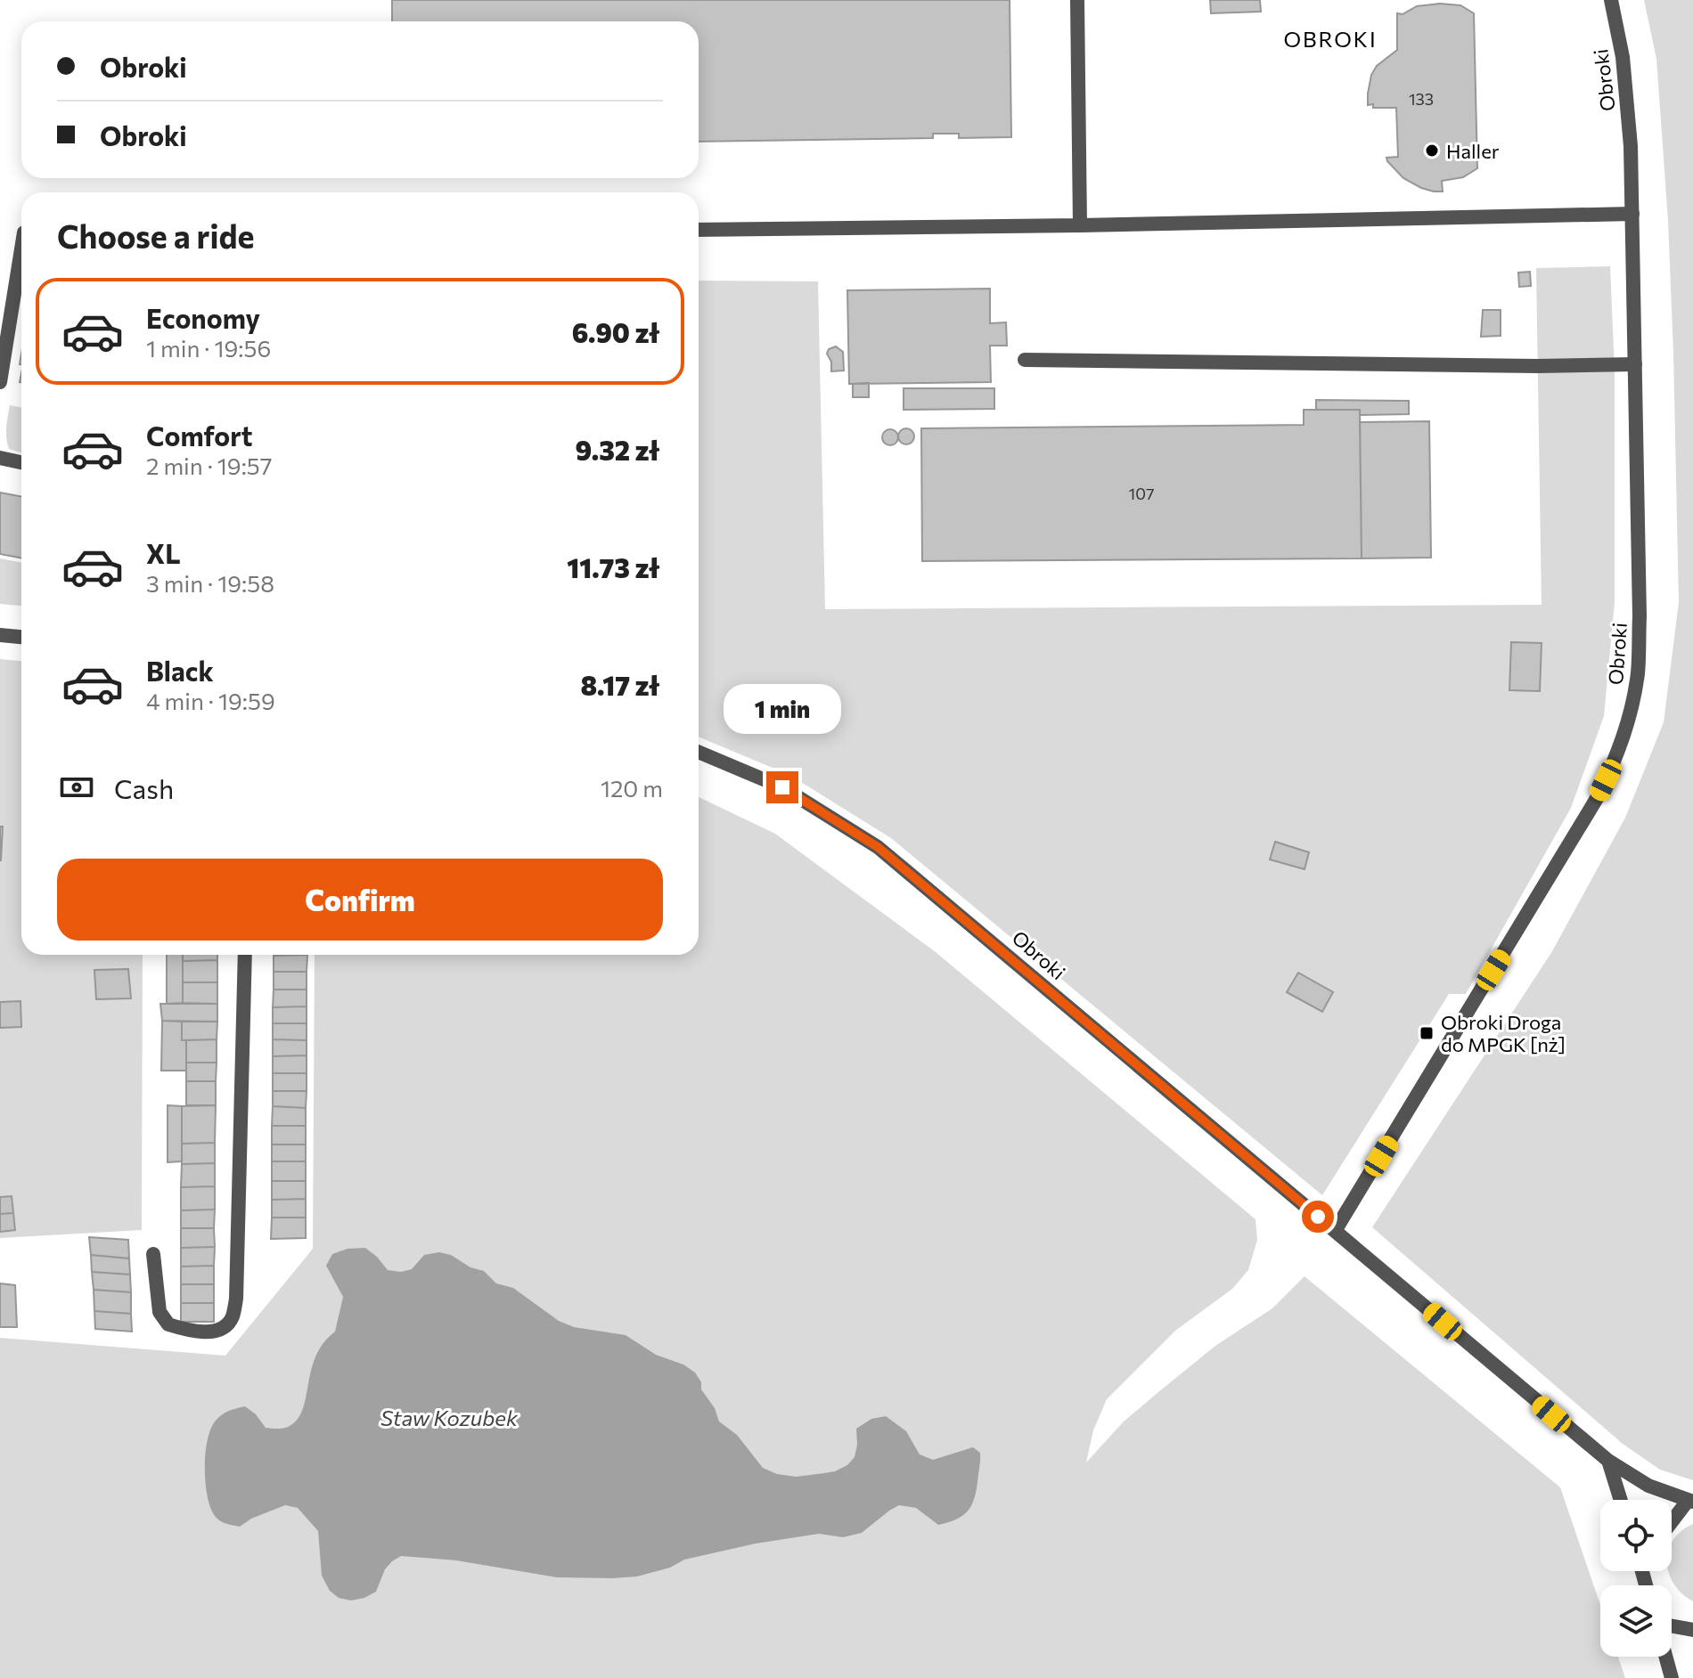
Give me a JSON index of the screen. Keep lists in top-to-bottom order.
{
  "streets": {
    "street": ["Obroki"]
  },
  "districts": ["OBROKI"],
  "water": ["Staw Kozubek"],
  "places": {
    "other": ["Haller"],
    "transit": ["Obroki Droga do MPGK [nż]"]
  },
  "house_numbers": ["133", "107"],
  "page": {
    "banner": ["Obroki", "Obroki"],
    "heading": "Choose a ride",
    "list": [
      {
        "name": "Economy",
        "note": "1 min · 19:56",
        "value": "6.90 zł"
      },
      {
        "name": "Comfort",
        "note": "2 min · 19:57",
        "value": "9.32 zł"
      },
      {
        "name": "XL",
        "note": "3 min · 19:58",
        "value": "11.73 zł"
      },
      {
        "name": "Black",
        "note": "4 min · 19:59",
        "value": "8.17 zł"
      }
    ],
    "bubble": "1 min",
    "pay": ["Cash", "120 m"],
    "buttons": "Confirm"
  }
}
